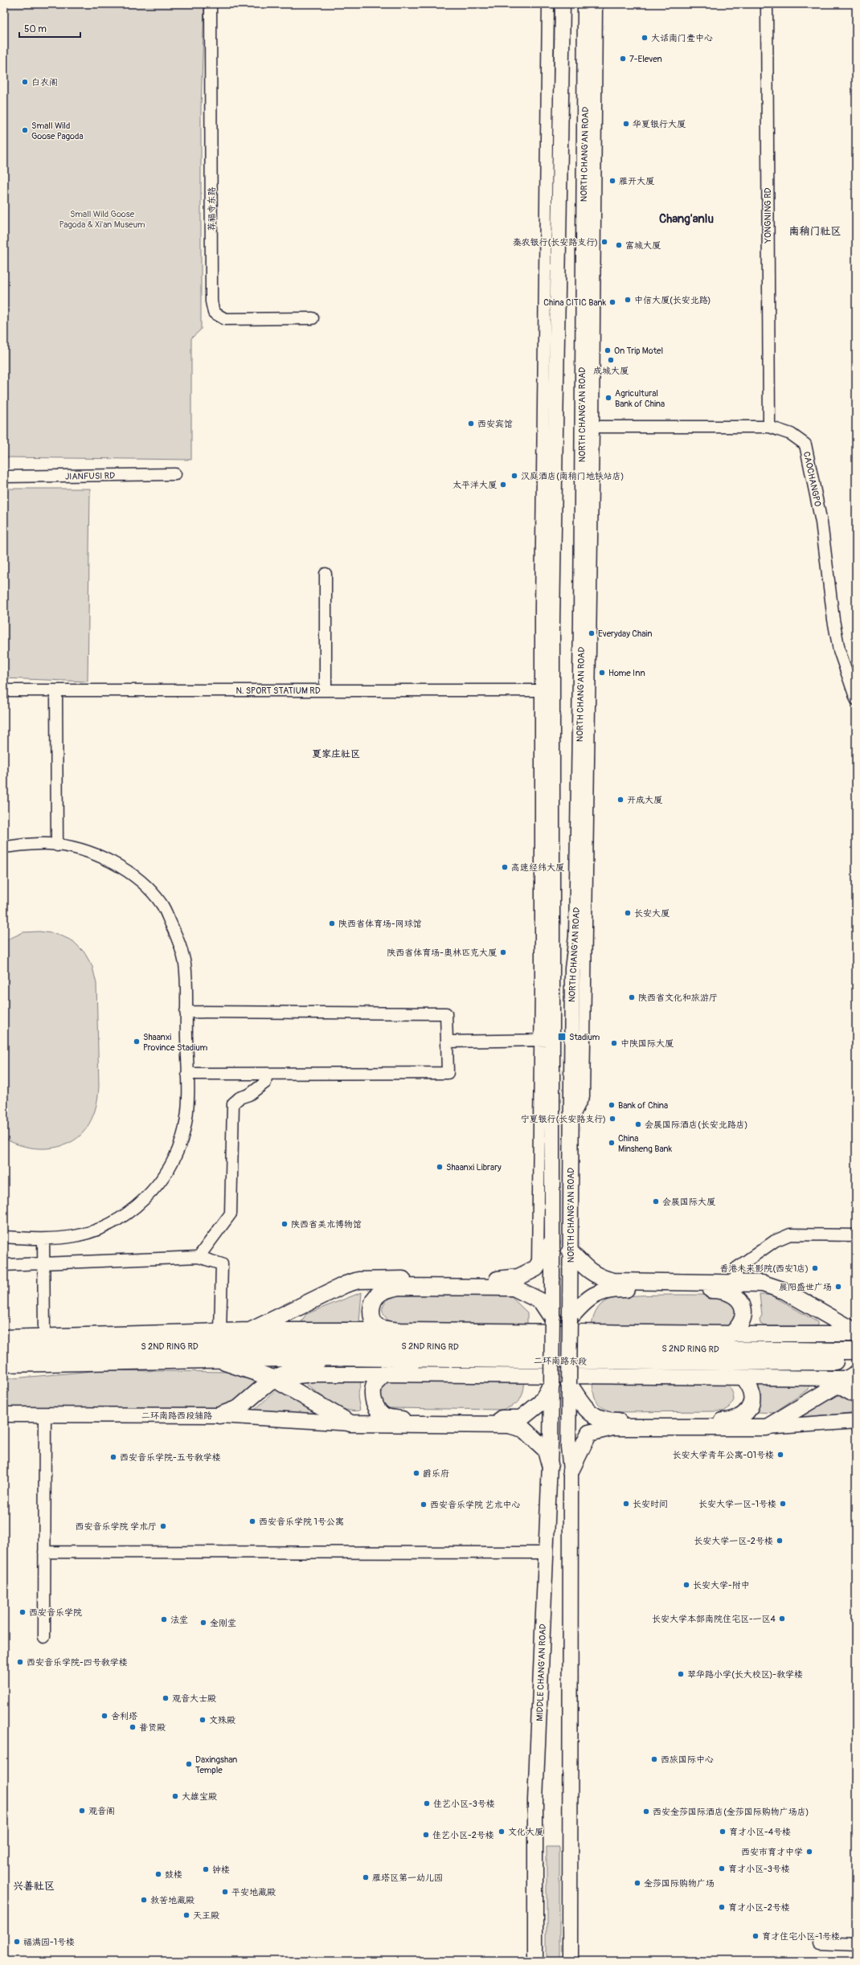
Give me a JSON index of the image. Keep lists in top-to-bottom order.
{
  "streets": {
    "highway": ["S 2ND RING RD", "二环南路东段"],
    "main road": ["NORTH CHANG'AN ROAD", "二环南路西段辅路", "MIDDLE CHANG'AN ROAD"],
    "street": [
      "荐福寺东路",
      "YONGNING RD",
      "JIANFUSI RD",
      "CAOCHANGPO",
      "N. SPORT STATIUM RD"
    ]
  },
  "crossings": [
    ["NORTH CHANG'AN ROAD", "CAOCHANGPO"],
    ["YONGNING RD", "CAOCHANGPO"],
    ["S 2ND RING RD", "二环南路东段"]
  ],
  "districts": [
    "Chang'anlu",
    "南稍门社区",
    "夏家庄社区",
    "兴善社区"
  ],
  "parks": ["Small Wild Goose Pagoda & Xi'an Museum"],
  "places": {
    "other": [
      "大话南门壹中心",
      "7-Eleven",
      "白衣阁",
      "华夏银行大厦",
      "Small Wild Goose Pagoda",
      "雁开大厦",
      "秦农银行(长安路支行)",
      "富城大厦",
      "中信大厦(长安北路)",
      "China CITIC Bank",
      "On Trip Motel",
      "成城大厦",
      "Agricultural Bank of China",
      "西安宾馆",
      "汉庭酒店(南稍门地铁站店)",
      "太平洋大厦",
      "Everyday Chain",
      "Home Inn",
      "开成大厦",
      "高速经纬大厦",
      "长安大厦",
      "陕西省体育场-网球馆",
      "陕西省体育场-奥林匹克大厦",
      "陕西省文化和旅游厅",
      "Shaanxi Province Stadium",
      "中陕国际大厦",
      "Bank of China",
      "宁夏银行(长安路支行)",
      "会展国际酒店(长安北路店)",
      "China Minsheng Bank",
      "Shaanxi Library",
      "会展国际大厦",
      "陕西省美术博物馆",
      "香港未来影院(西安1店)",
      "晨阳盛世广场",
      "长安大学青年公寓-01号楼",
      "西安音乐学院-五号教学楼",
      "爵乐府",
      "长安时间",
      "长安大学一区-1号楼",
      "西安音乐学院 艺术中心",
      "西安音乐学院 1号公寓",
      "西安音乐学院 学术厅",
      "长安大学一区-2号楼",
      "长安大学-附中",
      "西安音乐学院",
      "长安大学本部南院住宅区-一区4",
      "法堂",
      "金刚堂",
      "西安音乐学院-四号教学楼",
      "翠华路小学(长大校区)-教学楼",
      "观音大士殿",
      "舍利塔",
      "文殊殿",
      "普贤殿",
      "西旅国际中心",
      "Daxingshan Temple",
      "大雄宝殿",
      "佳艺小区-3号楼",
      "观音阁",
      "西安金莎国际酒店(金莎国际购物广场店)",
      "文化大厦",
      "育才小区-4号楼",
      "佳艺小区-2号楼",
      "西安市育才中学",
      "育才小区-3号楼",
      "钟楼",
      "鼓楼",
      "雁塔区第一幼儿园",
      "金莎国际购物广场",
      "平安地藏殿",
      "救苦地藏殿",
      "育才小区-2号楼",
      "天王殿",
      "育才住宅小区-1号楼",
      "福满园-1号楼"
    ],
    "transit": ["Stadium"]
  },
  "scale_bar": "50 m"
}
